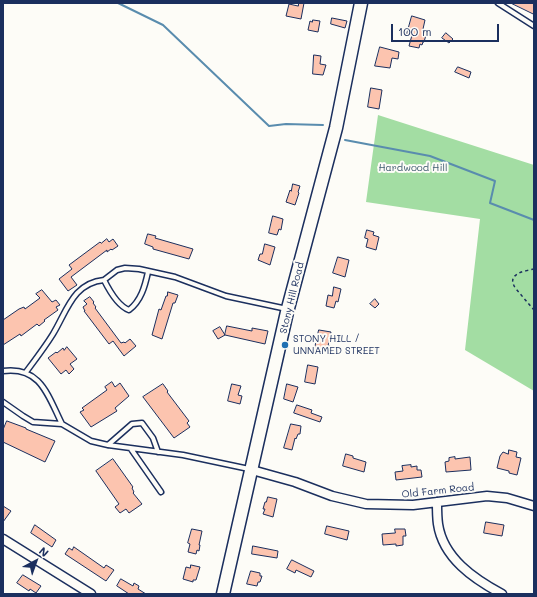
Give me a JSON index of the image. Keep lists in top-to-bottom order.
{
  "streets": {
    "main road": ["Stony Hill Road"],
    "street": ["Old Farm Road"]
  },
  "crossings": [
    ["Stony Hill Road", "Old Farm Road"]
  ],
  "parks": ["Hardwood Hill"],
  "places": ["STONY HILL / UNNAMED STREET"],
  "scale_bar": "100 m",
  "north": "top right"
}
